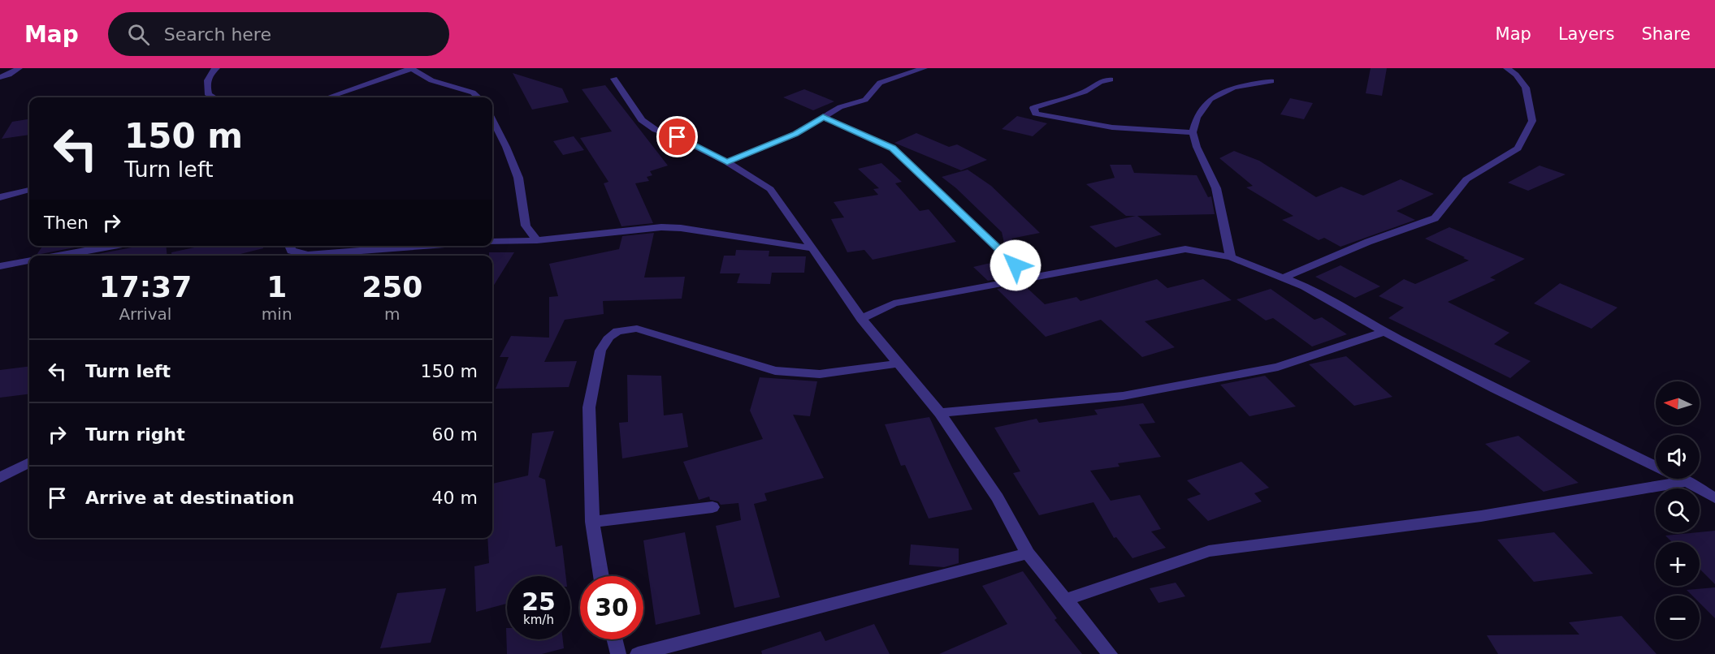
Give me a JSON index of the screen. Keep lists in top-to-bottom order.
{
  "north": "left",
  "page": {
    "header": "Map",
    "search": "Search here",
    "nav": ["Map", "Layers", "Share"],
    "turn": ["150 m", "Turn left"],
    "then": "Then",
    "eta": [
      "17:37",
      "Arrival",
      "1",
      "min",
      "250",
      "m"
    ],
    "list": [
      {
        "name": "Turn left",
        "value": "150 m"
      },
      {
        "name": "Turn right",
        "value": "60 m"
      },
      {
        "name": "Arrive at destination",
        "value": "40 m"
      }
    ],
    "map_buttons": ["+", "−"],
    "speed": "25 km/h",
    "limit": "30"
  }
}
